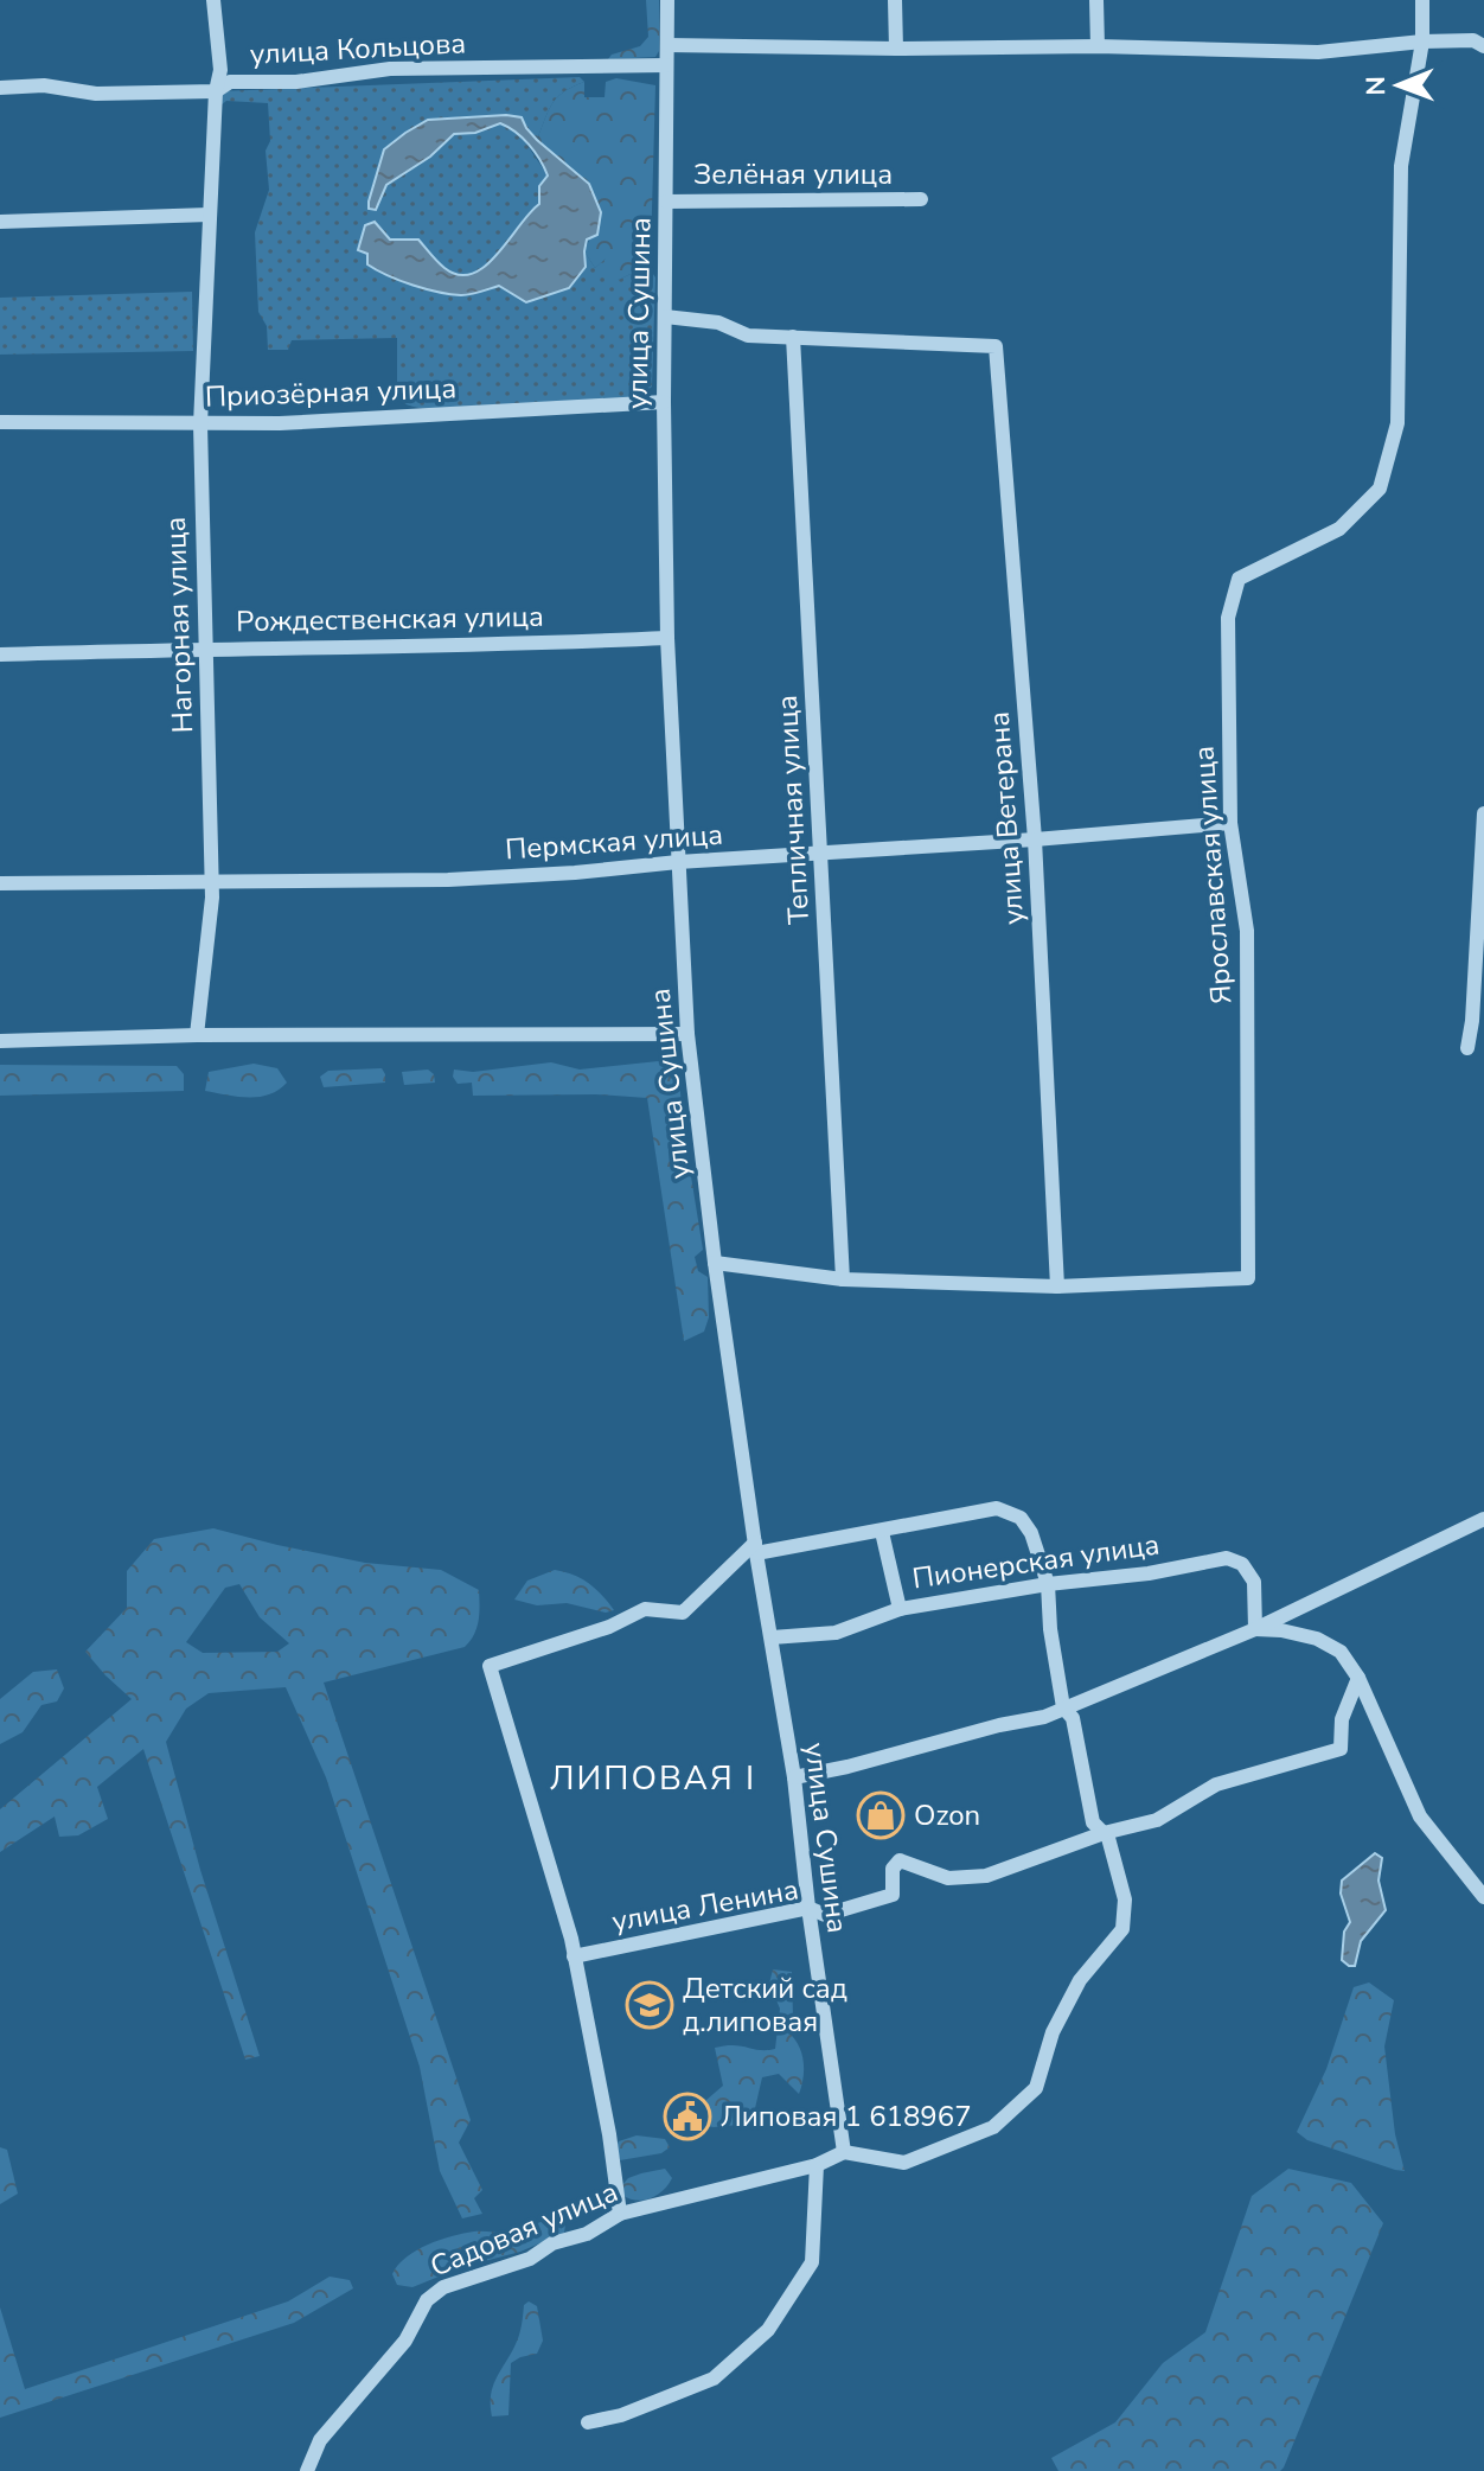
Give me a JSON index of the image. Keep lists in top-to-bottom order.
{
  "streets": {
    "street": [
      "улица Кольцова",
      "Зелёная улица",
      "улица Сушина",
      "Приозёрная улица",
      "Рождественская улица",
      "Нагорная улица",
      "Тепличная улица",
      "улица Ветерана",
      "Пермская улица",
      "Ярославская улица",
      "Пионерская улица",
      "улица Ленина",
      "Садовая улица"
    ]
  },
  "crossings": [
    ["улица Кольцова", "улица Сушина"],
    ["улица Кольцова", "Нагорная улица"],
    ["Зелёная улица", "улица Сушина"],
    ["улица Сушина", "Приозёрная улица"],
    ["улица Сушина", "Рождественская улица"],
    ["улица Сушина", "Пермская улица"],
    ["улица Сушина", "Пионерская улица"],
    ["улица Сушина", "улица Ленина"],
    ["улица Сушина", "Садовая улица"],
    ["Приозёрная улица", "Нагорная улица"],
    ["Рождественская улица", "Нагорная улица"],
    ["Нагорная улица", "Пермская улица"],
    ["Тепличная улица", "улица Ветерана"],
    ["Тепличная улица", "Пермская улица"],
    ["улица Ветерана", "Пермская улица"],
    ["улица Ветерана", "Ярославская улица"],
    ["Пермская улица", "Ярославская улица"]
  ],
  "districts": ["ЛИПОВАЯ I"],
  "places": {
    "shop": ["Ozon"],
    "school or university": ["Детский сад д.липовая"],
    "public building": ["Липовая 1 618967"]
  },
  "north": "left"
}
